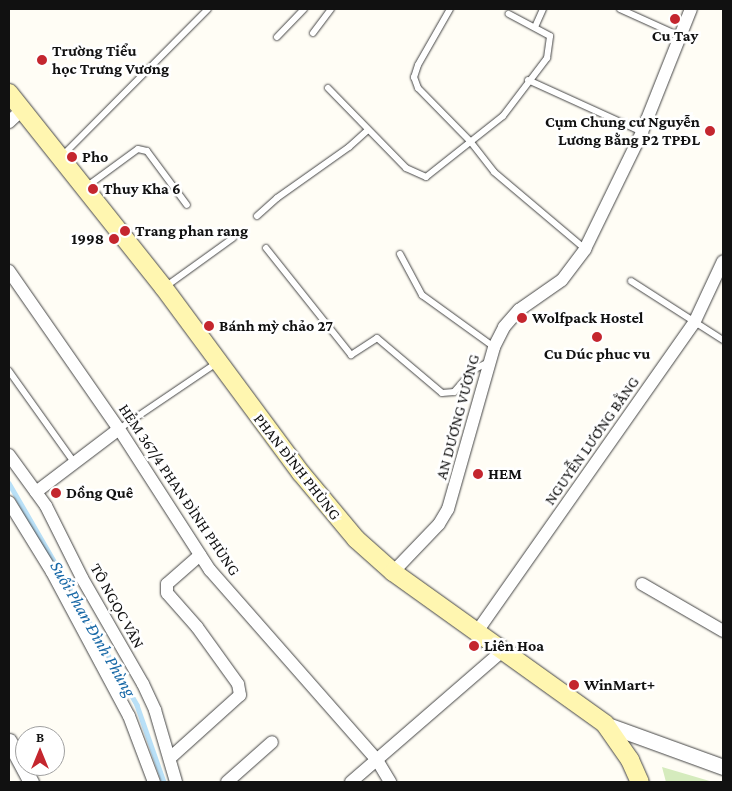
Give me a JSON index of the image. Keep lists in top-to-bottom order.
{
  "streets": {
    "main road": ["PHAN ĐÌNH PHÙNG"],
    "street": [
      "AN DƯƠNG VƯƠNG",
      "NGUYỄN LƯƠNG BẰNG",
      "HẺM 367/4 PHAN ĐÌNH PHÙNG",
      "TÔ NGỌC VÂN"
    ]
  },
  "crossings": [
    ["AN DƯƠNG VƯƠNG", "PHAN ĐÌNH PHÙNG"],
    ["NGUYỄN LƯƠNG BẰNG", "PHAN ĐÌNH PHÙNG"]
  ],
  "water": ["Suối Phan Đình Phùng"],
  "places": [
    "Cu Tay",
    "Trường Tiểu học Trưng Vương",
    "Cụm Chung cư Nguyễn Lương Bằng P2 TPĐL",
    "Pho",
    "Thuy Kha 6",
    "Trang phan rang",
    "1998",
    "Wolfpack Hostel",
    "Bánh mỳ chảo 27",
    "Cu Dúc phuc vu",
    "HEM",
    "Dồng Quê",
    "Liên Hoa",
    "WinMart+"
  ],
  "north": "top"
}
